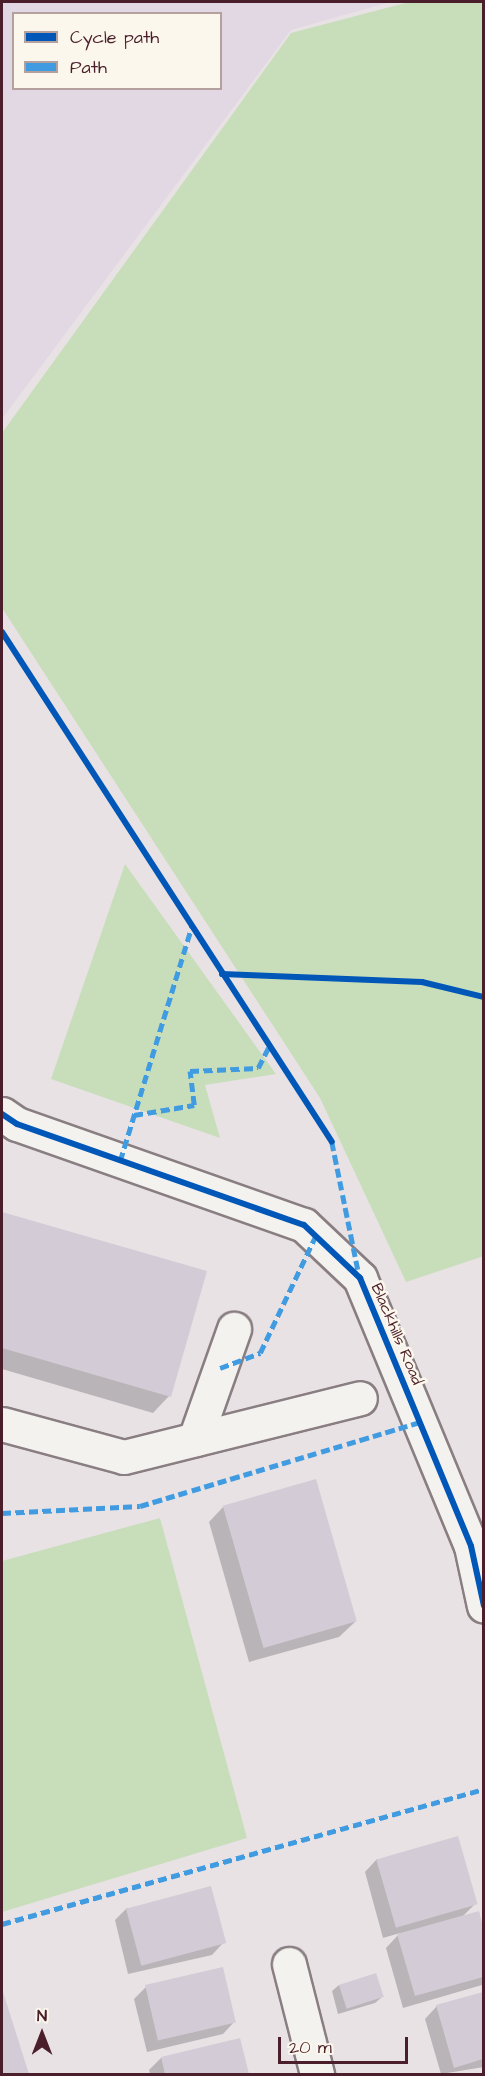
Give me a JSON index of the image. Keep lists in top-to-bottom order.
{
  "streets": {
    "street": ["Blackhills Road"]
  },
  "legend": ["Cycle path", "Path"],
  "scale_bar": "20 m",
  "north": "top"
}
